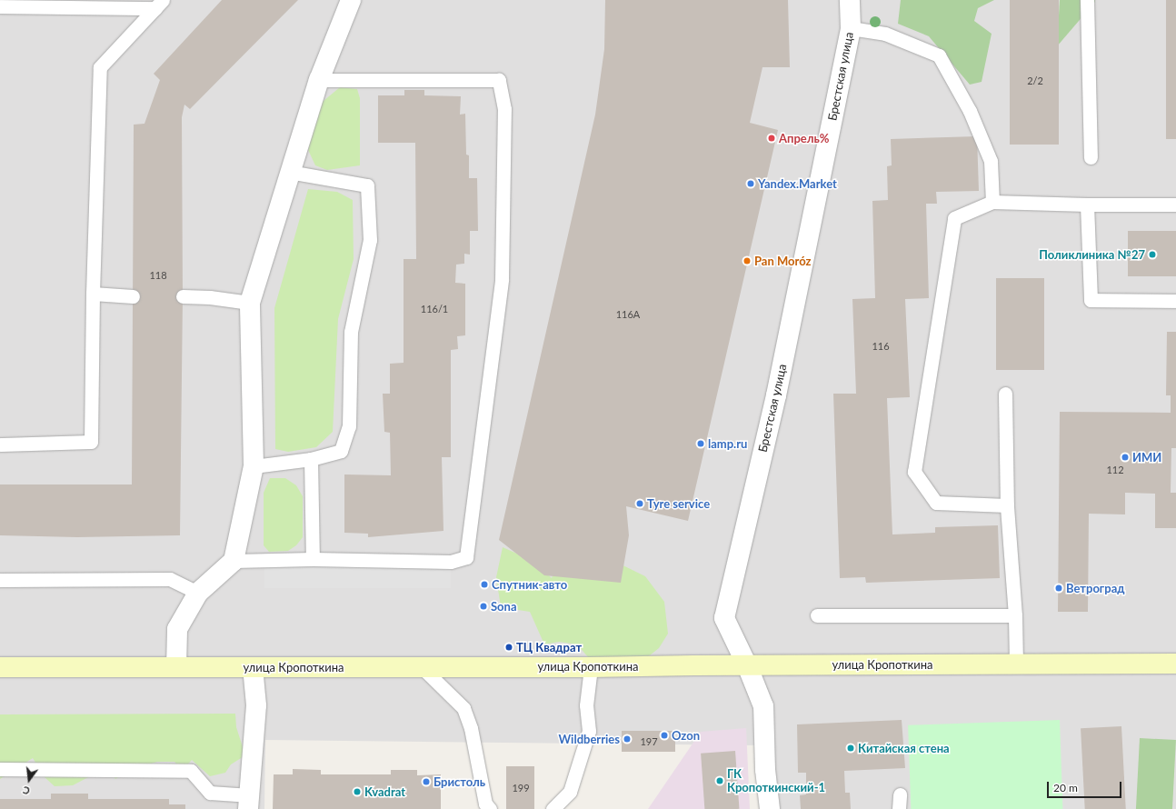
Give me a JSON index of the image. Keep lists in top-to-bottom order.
{
  "streets": {
    "main road": ["улица Кропоткина"],
    "street": ["Брестская улица"]
  },
  "crossings": [
    ["Брестская улица", "улица Кропоткина"]
  ],
  "places": [
    "Апрель%",
    "Yandex.Market",
    "Поликлиника №27",
    "Pan Moróz",
    "lamp.ru",
    "ИМИ",
    "Tyre service",
    "Спутник-авто",
    "Ветроград",
    "Sona",
    "ТЦ Квадрат",
    "Ozon",
    "Wildberries",
    "Китайская стена",
    "ГК Кропоткинский-1",
    "Бристоль",
    "Kvadrat"
  ],
  "house_numbers": [
    "2/2",
    "118",
    "116/1",
    "116А",
    "116",
    "112",
    "197",
    "199"
  ],
  "scale_bar": "20 m",
  "north": "bottom"
}
